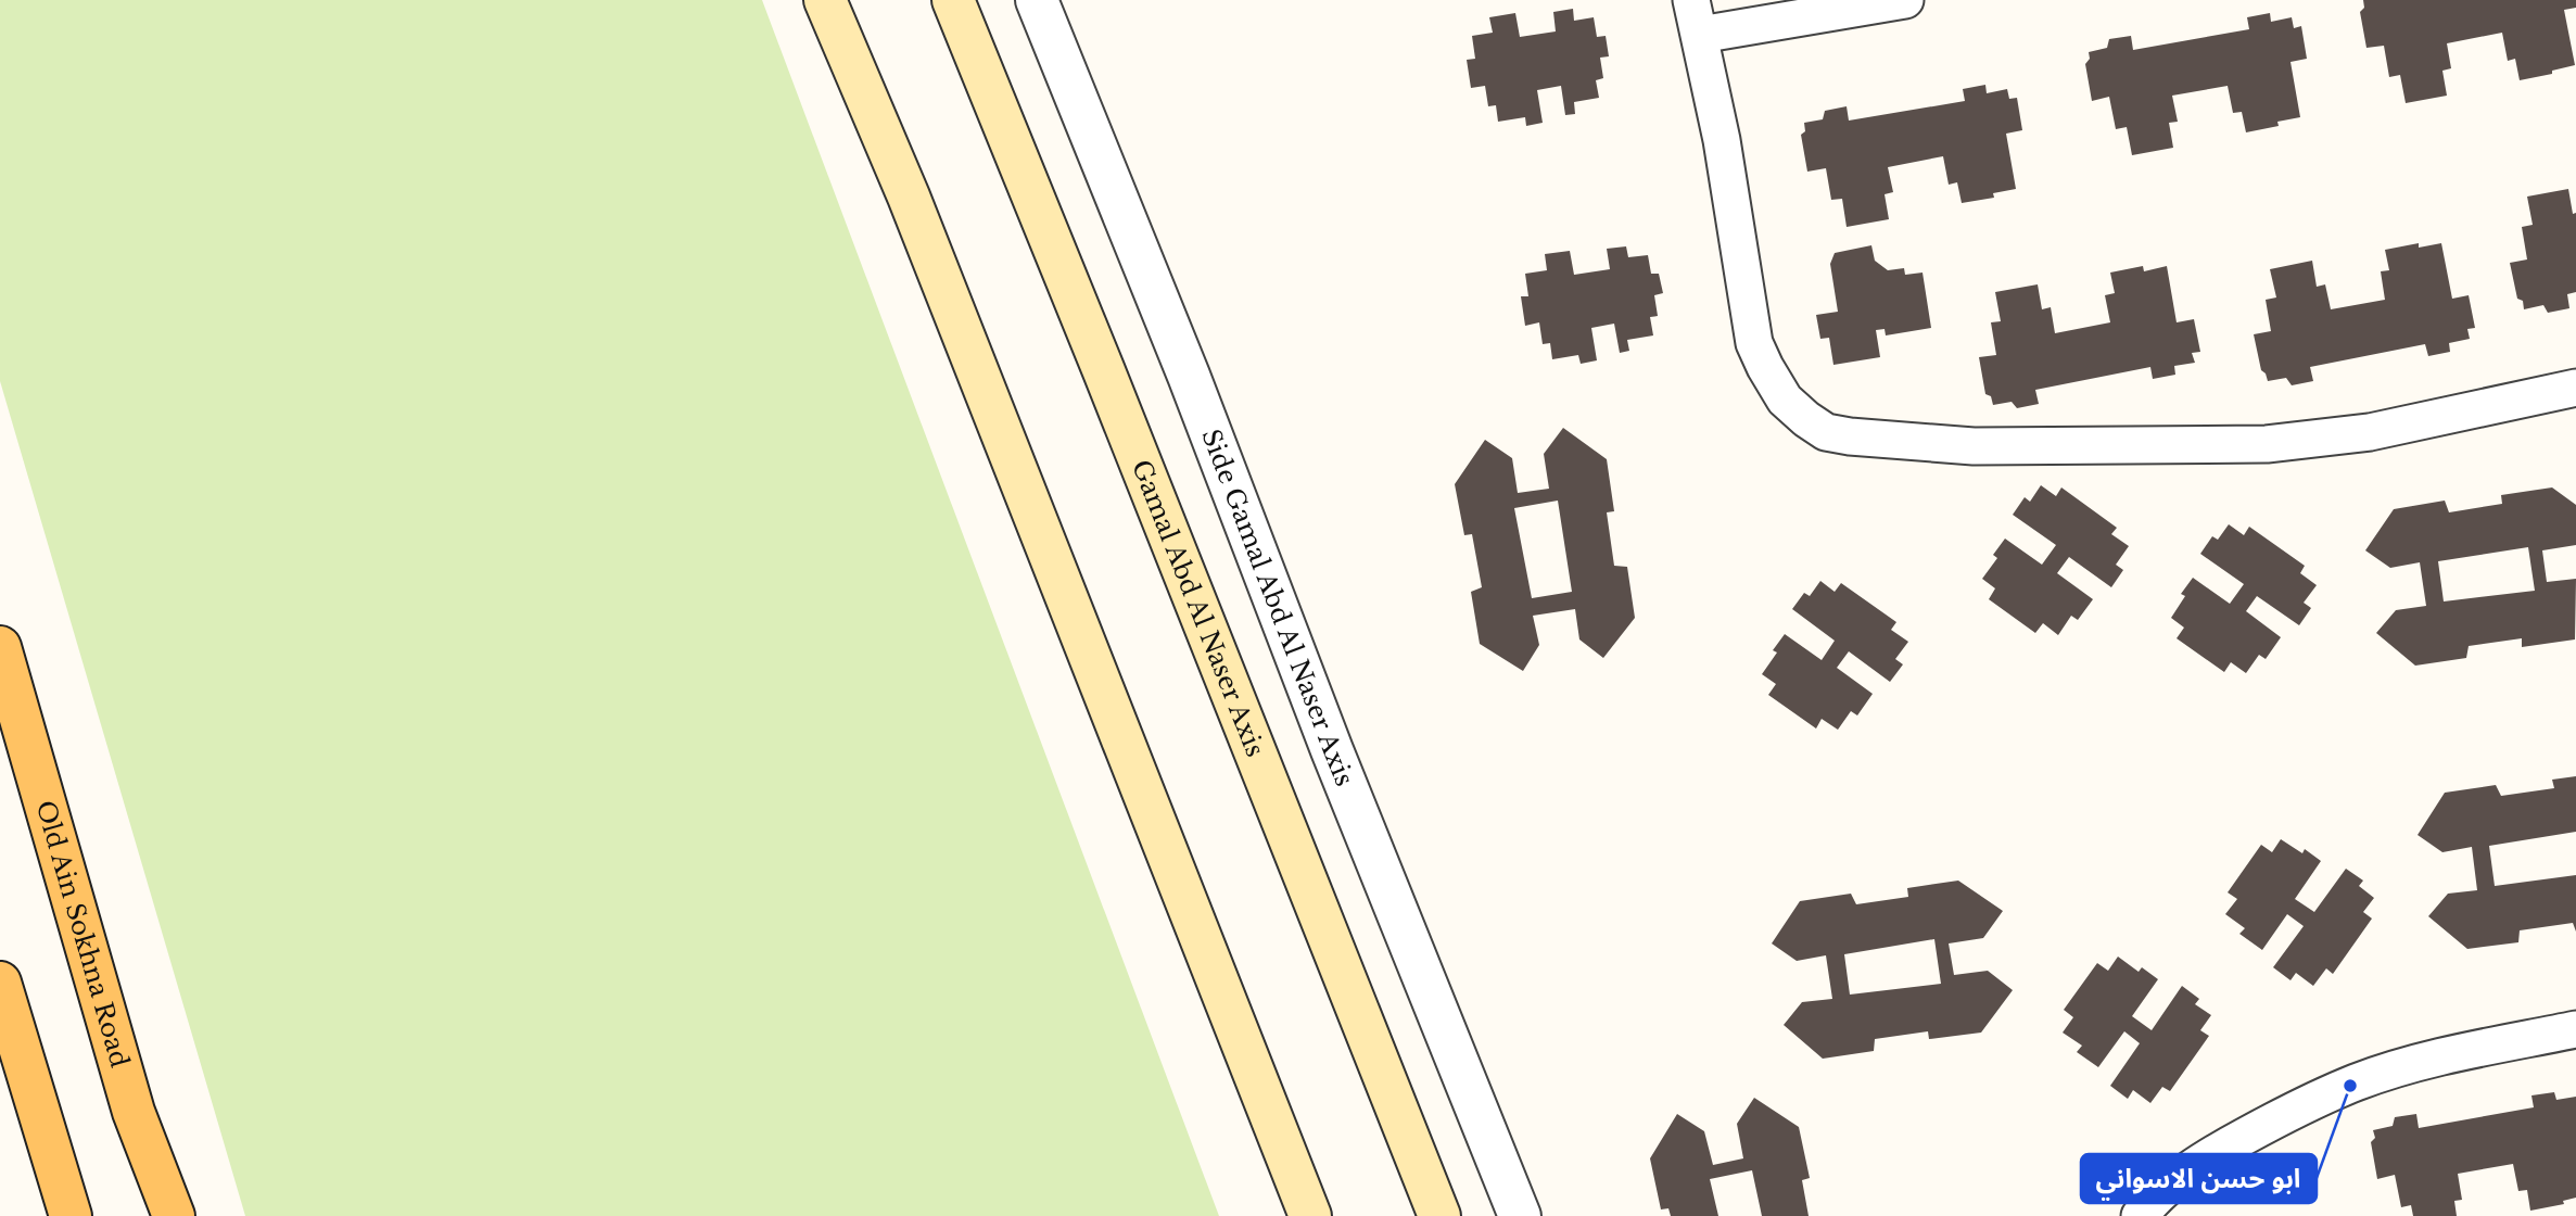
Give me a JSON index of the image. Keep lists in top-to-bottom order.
{
  "streets": {
    "main road": ["Gamal Abd Al Naser Axis", "Old Ain Sokhna Road"],
    "street": ["Side Gamal Abd Al Naser Axis"]
  },
  "places": ["ابو حسن الاسواني"]
}
